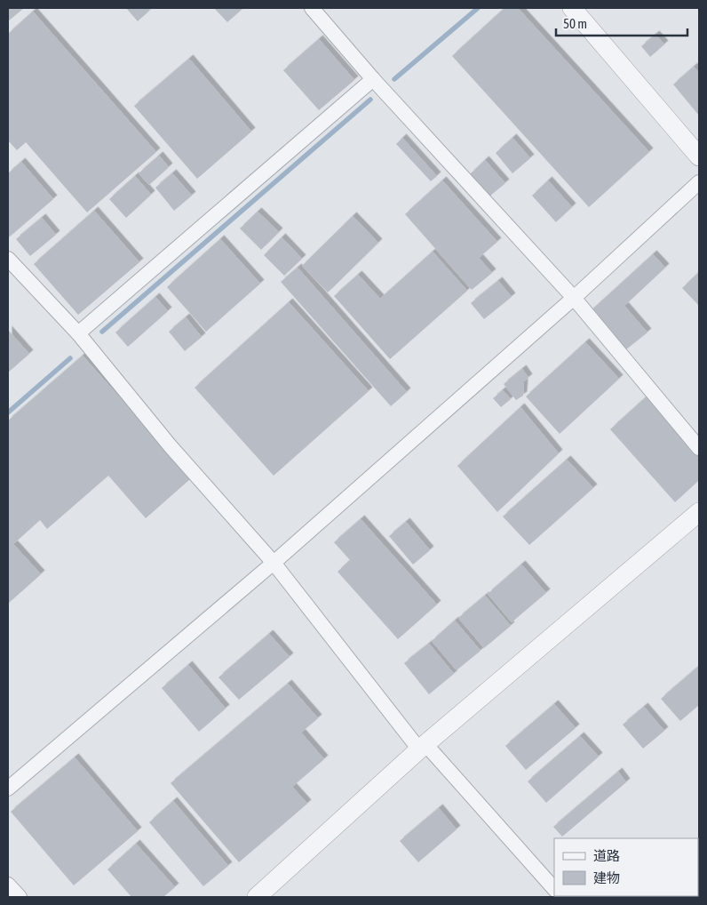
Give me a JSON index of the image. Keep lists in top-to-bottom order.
{
  "legend": ["道路", "建物"],
  "scale_bar": "50 m"
}
